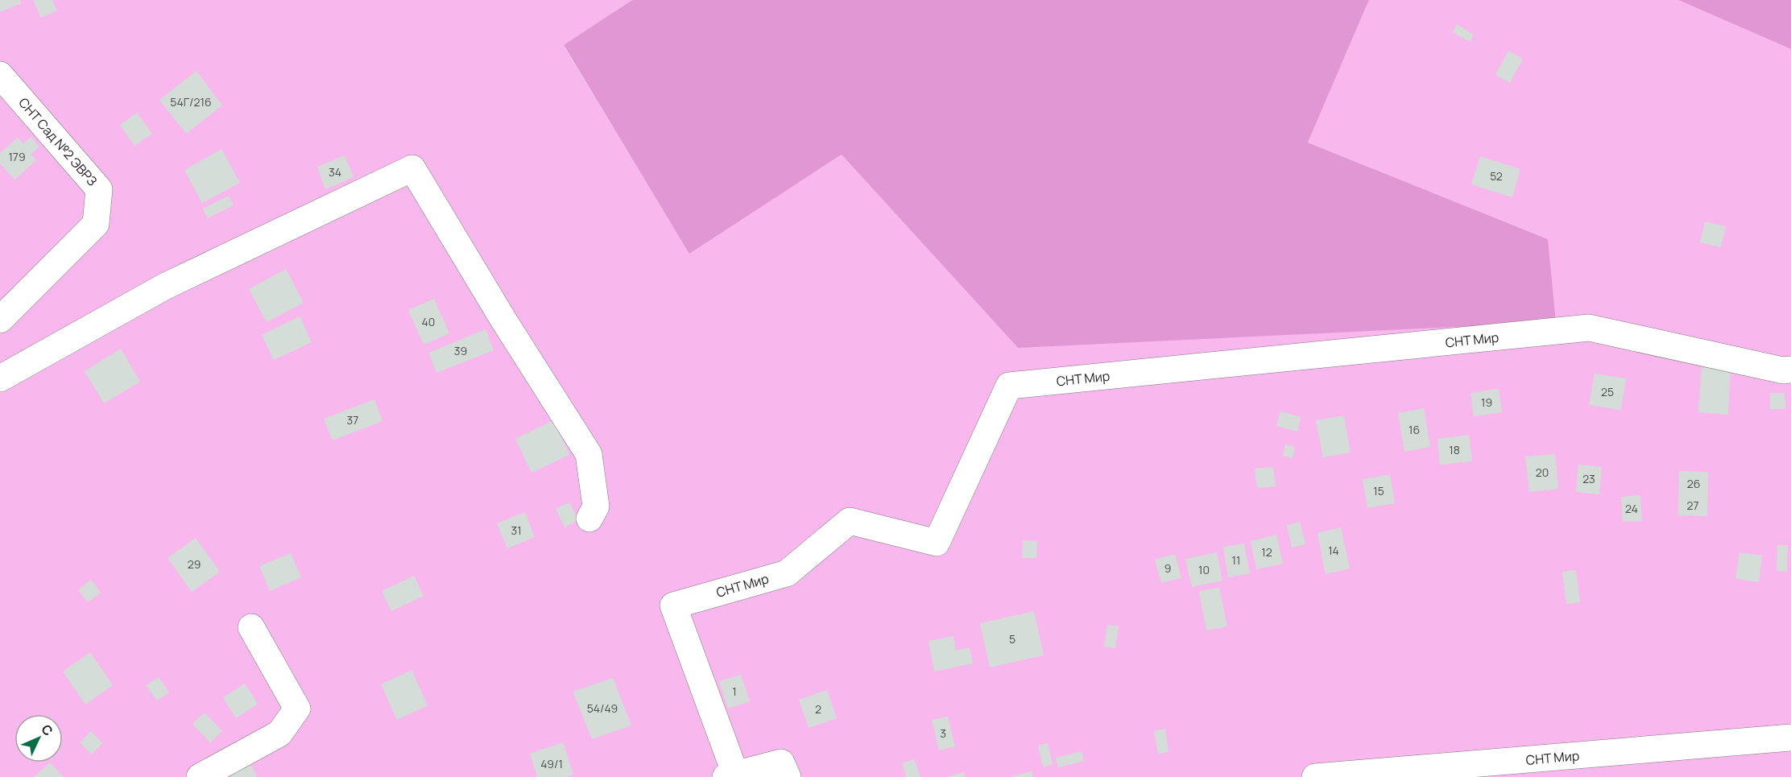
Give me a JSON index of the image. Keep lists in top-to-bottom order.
{
  "streets": {
    "street": ["СНТ Сад №2 ЭВРЗ", "СНТ Мир"]
  },
  "house_numbers": [
    "54Г/216",
    "179",
    "34",
    "52",
    "40",
    "39",
    "25",
    "19",
    "37",
    "16",
    "18",
    "20",
    "23",
    "26",
    "15",
    "27",
    "24",
    "31",
    "14",
    "12",
    "11",
    "29",
    "9",
    "10",
    "5",
    "1",
    "54/49",
    "2",
    "3",
    "49/1"
  ],
  "north": "top right"
}
